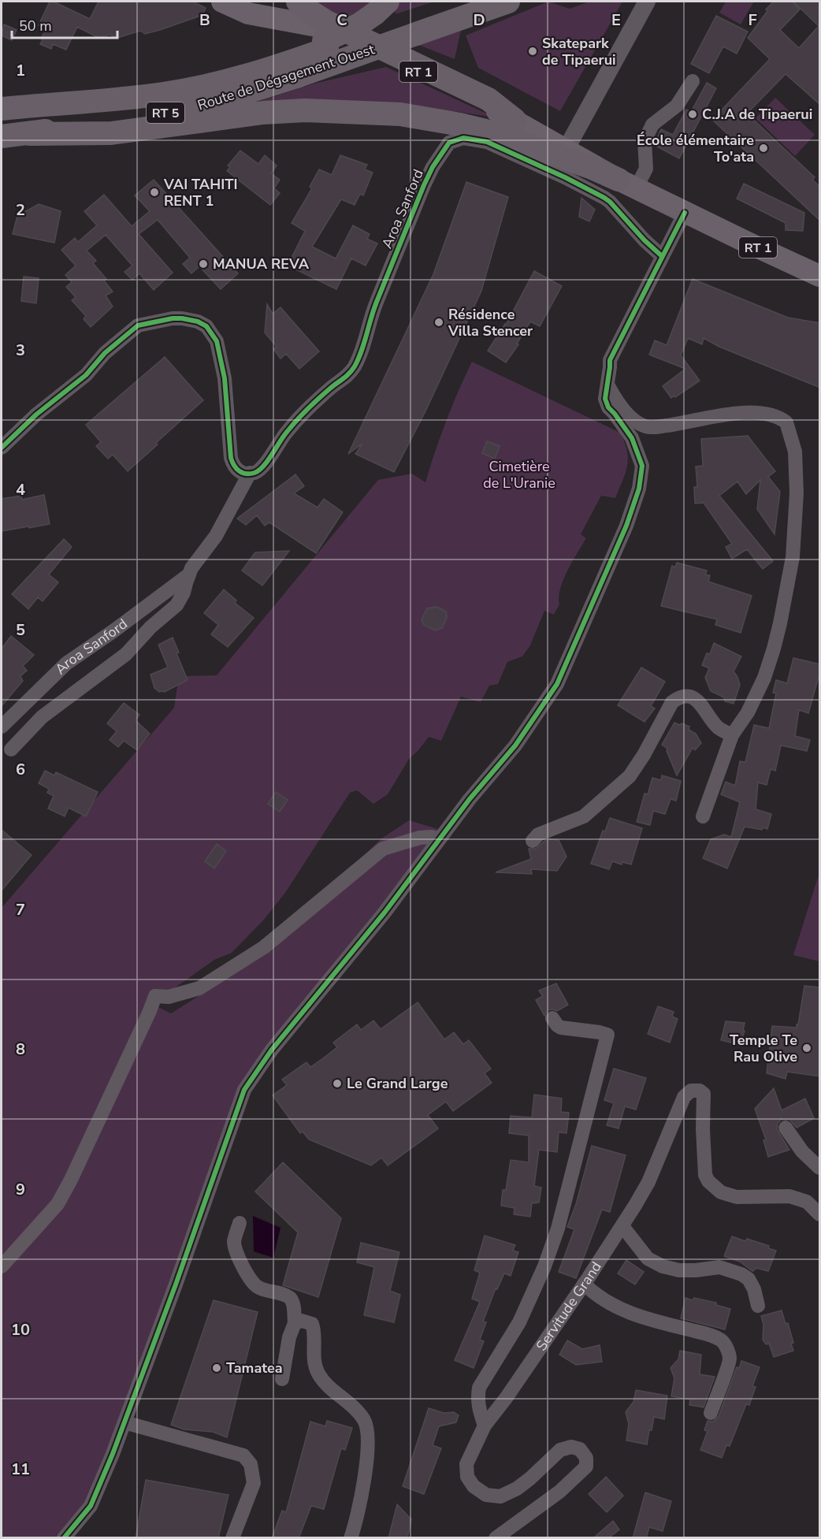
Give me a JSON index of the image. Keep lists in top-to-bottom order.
{
  "streets": {
    "highway": ["Route de Dégagement Ouest", "RT 5"],
    "main road": ["RT 1"],
    "street": ["Aroa Sanford", "Servitude Grand"]
  },
  "crossings": [
    ["RT 1", "Route de Dégagement Ouest"]
  ],
  "parks": ["Cimetière de L'Uranie"],
  "places": [
    "Skatepark de Tipaerui",
    "C.J.A de Tipaerui",
    "École élémentaire To'ata",
    "VAI TAHITI RENT 1",
    "MANUA REVA",
    "Résidence Villa Stencer",
    "Temple Te Rau Olive",
    "Le Grand Large",
    "Tamatea"
  ],
  "scale_bar": "50 m",
  "grid": {
    "columns": [
      "B",
      "C",
      "D",
      "E",
      "F"
    ],
    "rows": [
      "1",
      "2",
      "3",
      "4",
      "5",
      "6",
      "7",
      "8",
      "9",
      "10",
      "11"
    ]
  }
}
